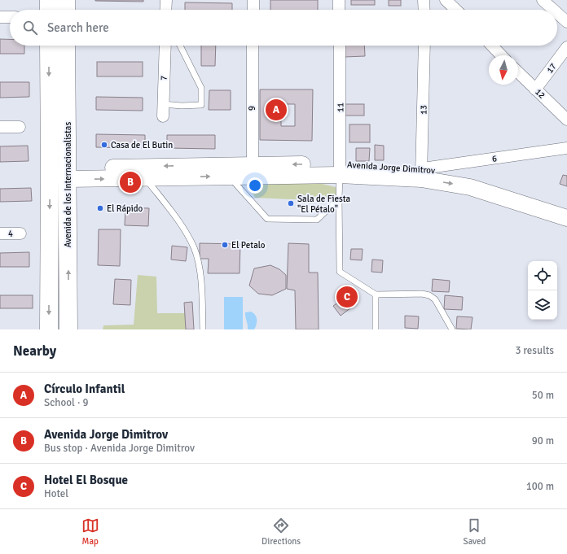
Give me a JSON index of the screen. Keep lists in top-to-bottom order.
{
  "streets": {
    "highway": ["Avenida de los Internacionalistas"],
    "main road": ["Avenida Jorge Dimitrov"],
    "street": [
      "17",
      "7",
      "12",
      "11",
      "9",
      "13",
      "6",
      "4"
    ]
  },
  "crossings": [
    ["17", "12"],
    ["11", "Avenida Jorge Dimitrov"],
    ["9", "Avenida Jorge Dimitrov"],
    ["13", "6"],
    ["13", "Avenida Jorge Dimitrov"],
    ["6", "Avenida Jorge Dimitrov"],
    ["Avenida Jorge Dimitrov", "Avenida de los Internacionalistas"]
  ],
  "places": [
    "Casa de El Butin",
    "Sala de Fiesta \"El Pétalo\"",
    "El Rápido",
    "El Petalo"
  ],
  "north": "bottom",
  "page": {
    "search": "Search here",
    "pins": ["A", "B", "C"],
    "heading": ["Nearby", "3 results"],
    "list": [
      {
        "mark": "A",
        "name": "Círculo Infantil",
        "note": "School · 9",
        "value": "50 m"
      },
      {
        "mark": "B",
        "name": "Avenida Jorge Dimitrov",
        "note": "Bus stop · Avenida Jorge Dimitrov",
        "value": "90 m"
      },
      {
        "mark": "C",
        "name": "Hotel El Bosque",
        "note": "Hotel",
        "value": "100 m"
      }
    ],
    "nav": ["Map", "Directions", "Saved"]
  }
}
